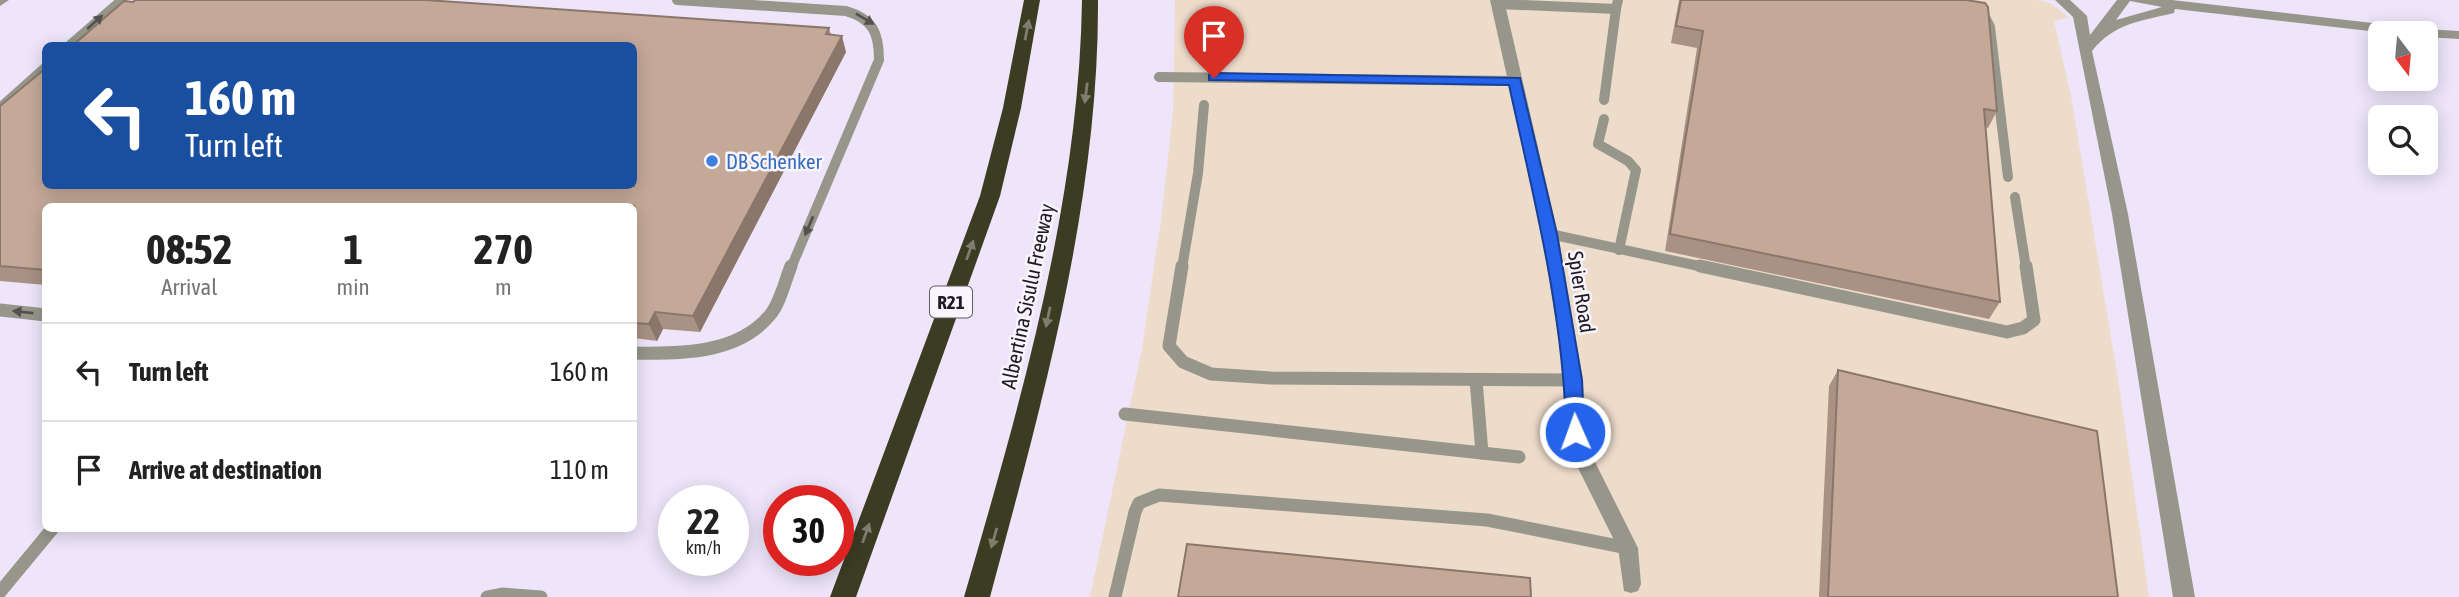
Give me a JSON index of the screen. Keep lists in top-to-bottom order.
{
  "streets": {
    "highway": ["Albertina Sisulu Freeway", "R21"],
    "street": ["Spier Road"]
  },
  "places": ["DB Schenker"],
  "north": "bottom",
  "page": {
    "turn": ["160 m", "Turn left"],
    "eta": [
      "08:52",
      "Arrival",
      "1",
      "min",
      "270",
      "m"
    ],
    "list": [
      {
        "name": "Turn left",
        "value": "160 m"
      },
      {
        "name": "Arrive at destination",
        "value": "110 m"
      }
    ],
    "speed": "22 km/h",
    "limit": "30"
  }
}
